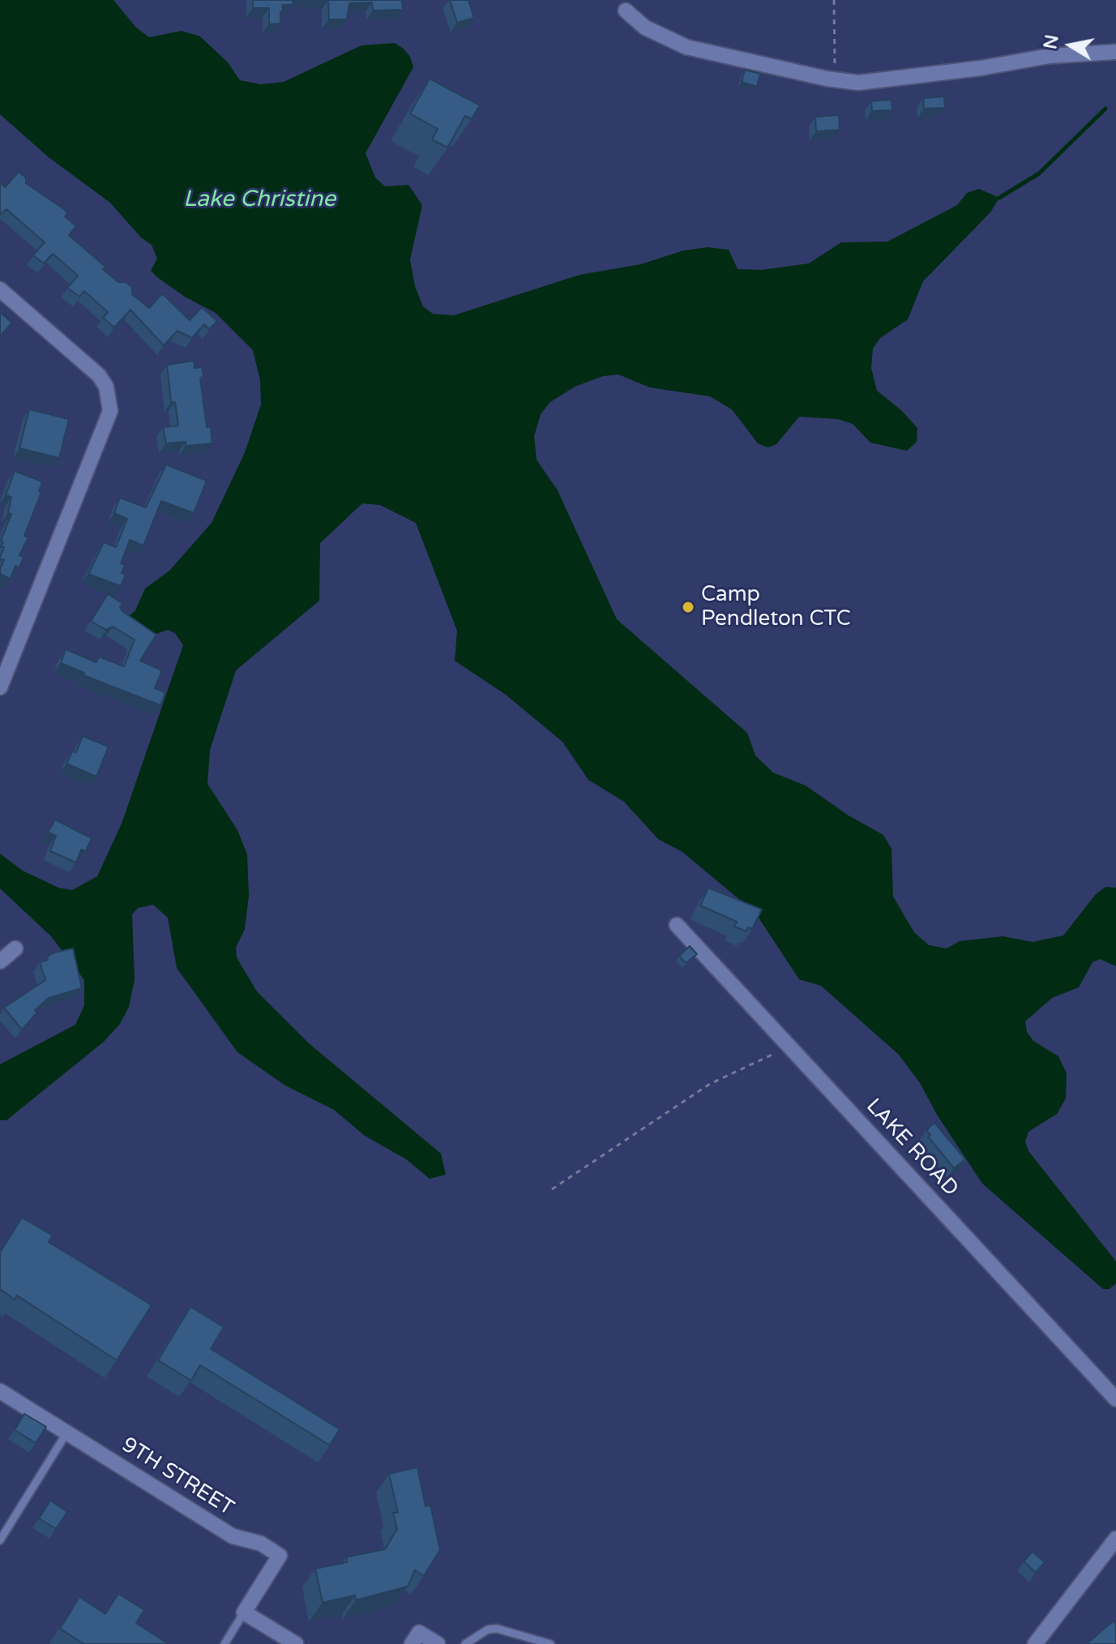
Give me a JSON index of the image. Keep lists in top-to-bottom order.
{
  "streets": {
    "street": ["LAKE ROAD", "9TH STREET"]
  },
  "water": ["Lake Christine"],
  "places": ["Camp Pendleton CTC"],
  "north": "left"
}
